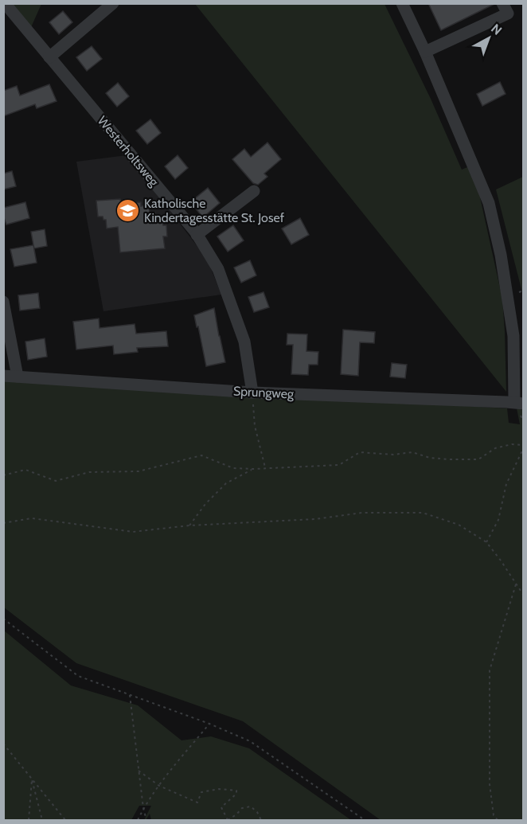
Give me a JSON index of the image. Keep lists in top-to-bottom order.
{
  "streets": {
    "street": ["Westerholtsweg", "Sprungweg"]
  },
  "crossings": [
    ["Westerholtsweg", "Sprungweg"]
  ],
  "places": {
    "school or university": ["Katholische Kindertagesstätte St. Josef"]
  },
  "north": "top right"
}
